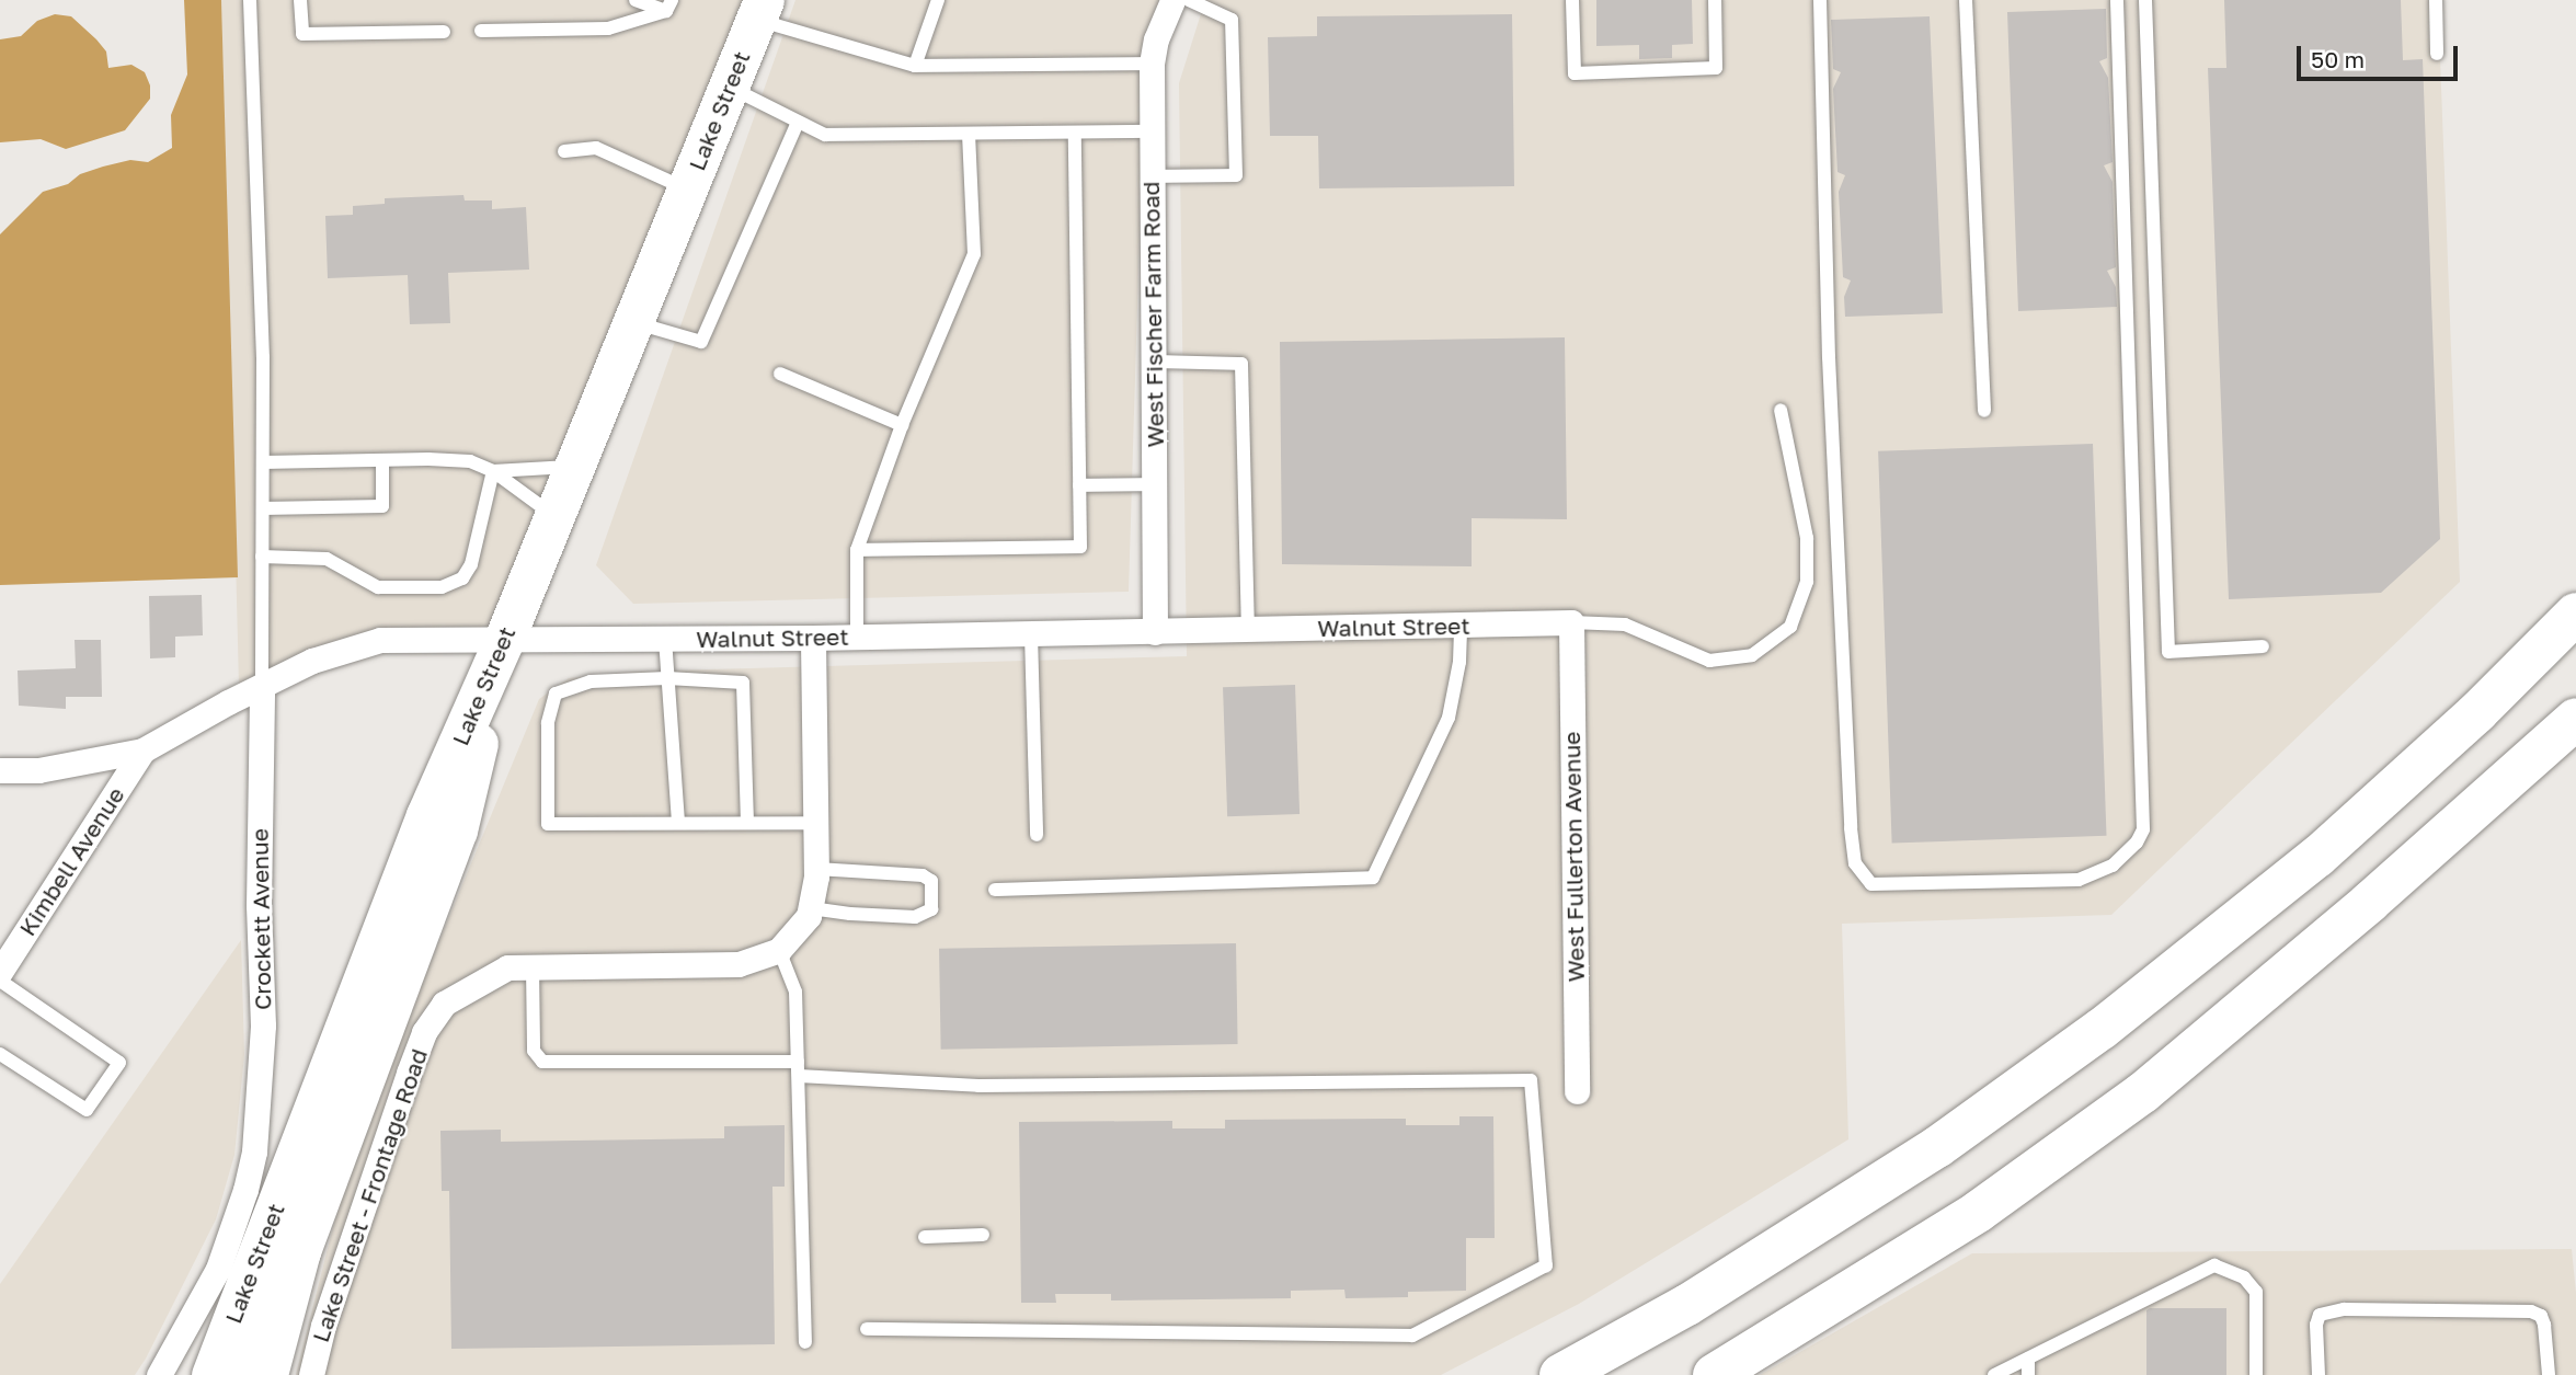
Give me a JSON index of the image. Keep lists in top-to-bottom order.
{
  "streets": {
    "main road": ["Lake Street"],
    "street": [
      "West Fischer Farm Road",
      "Walnut Street",
      "West Fullerton Avenue",
      "Kimbell Avenue",
      "Crockett Avenue",
      "Lake Street - Frontage Road"
    ]
  },
  "crossings": [
    ["Lake Street", "Walnut Street"],
    ["West Fischer Farm Road", "Walnut Street"],
    ["Walnut Street", "West Fullerton Avenue"],
    ["Walnut Street", "Kimbell Avenue"],
    ["Walnut Street", "Crockett Avenue"],
    ["Walnut Street", "Lake Street - Frontage Road"]
  ],
  "scale_bar": "50 m"
}
